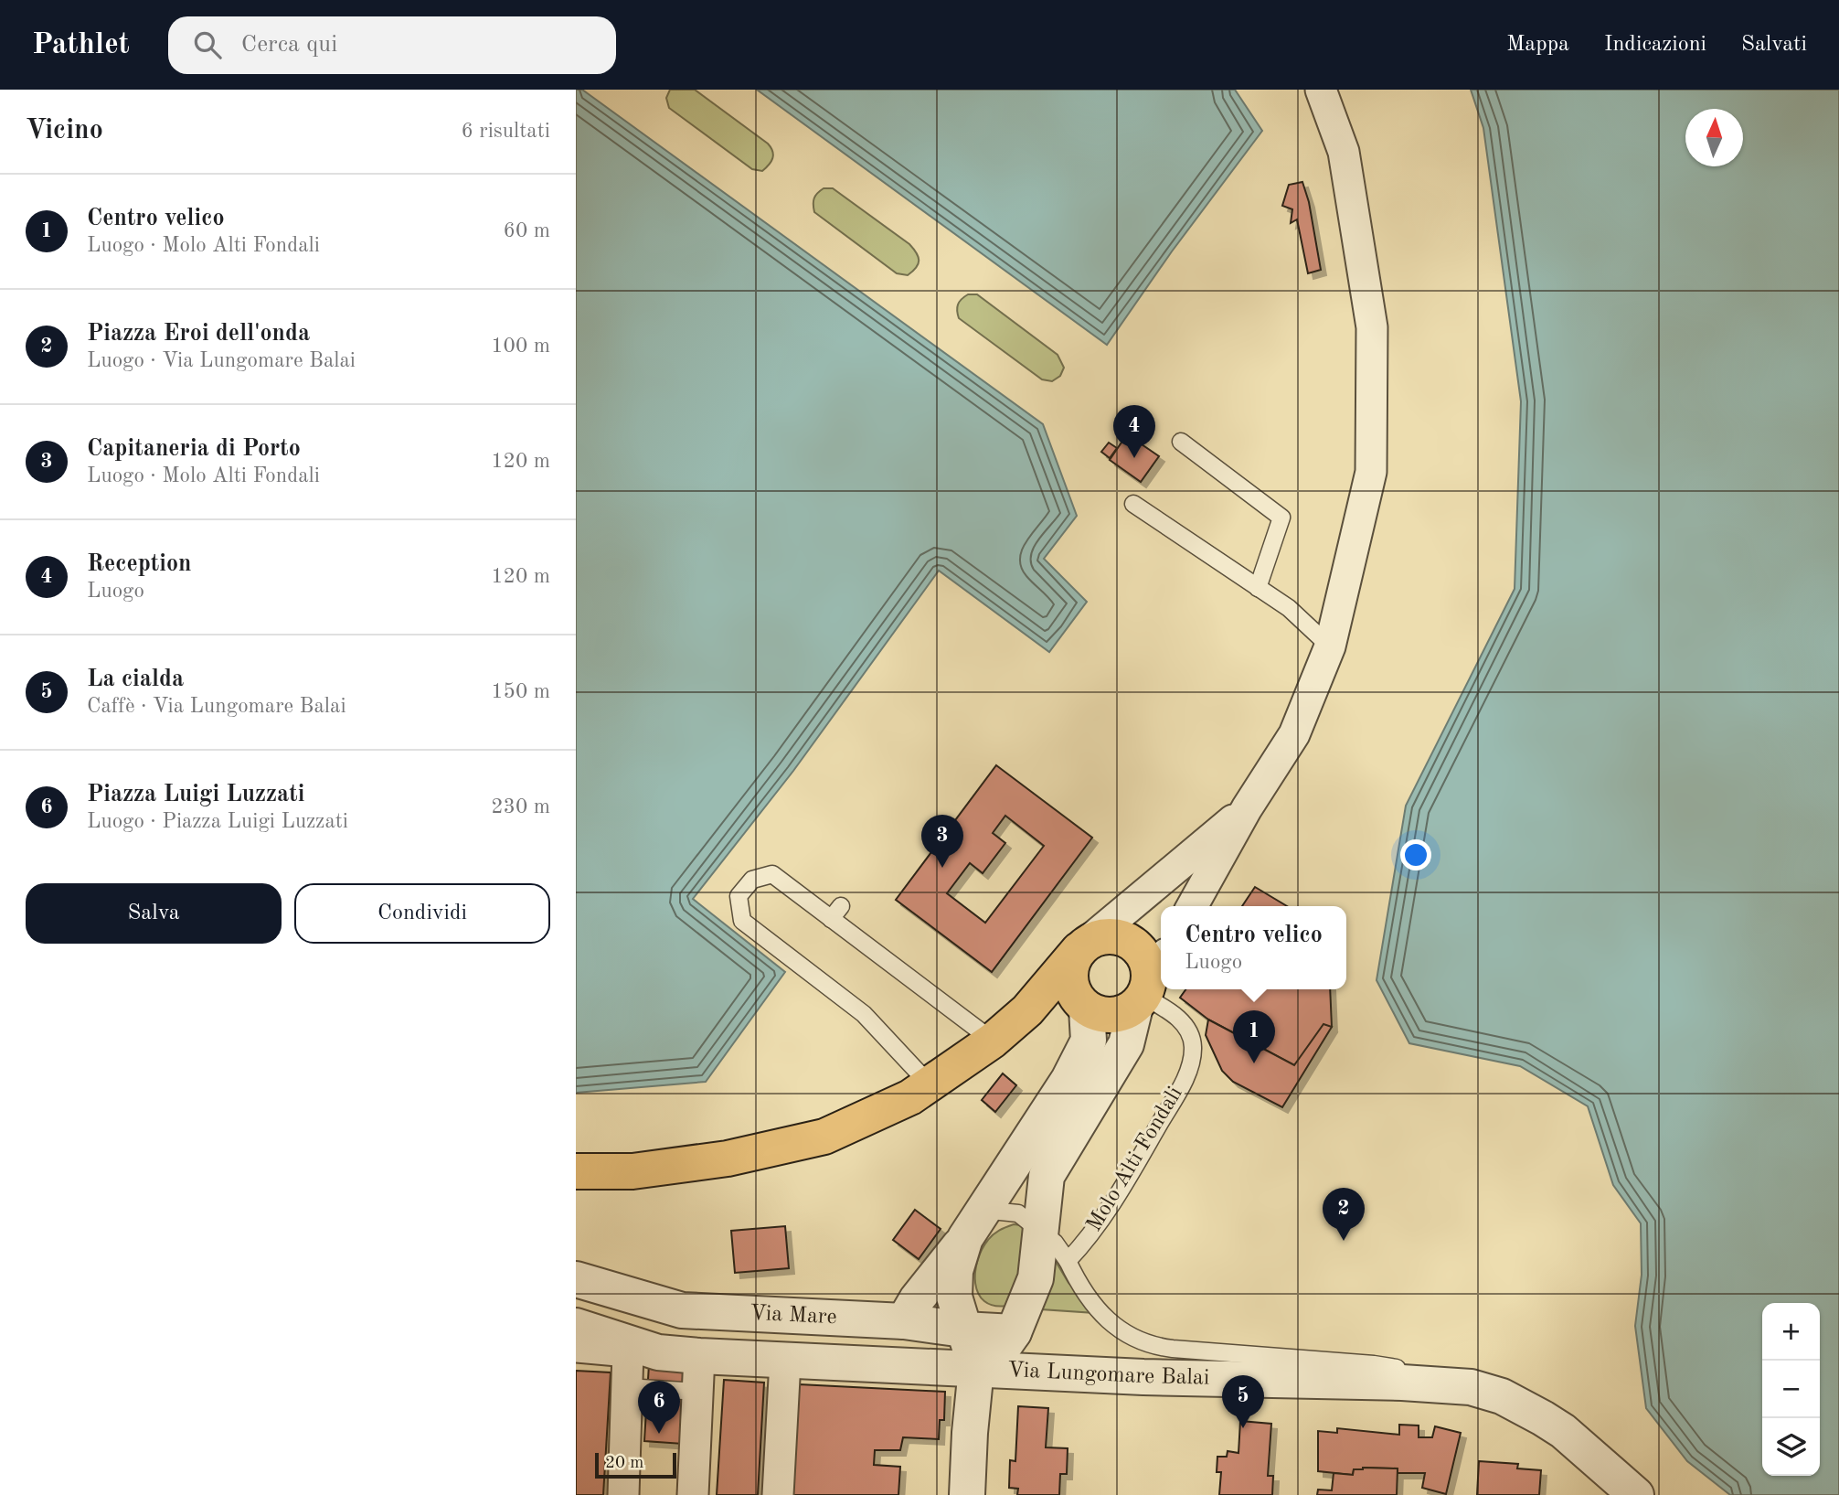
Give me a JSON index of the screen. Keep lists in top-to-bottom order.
{
  "streets": {
    "street": ["Via Mare", "Via Lungomare Balai"],
    "lane": ["Molo Alti Fondali"]
  },
  "crossings": [
    ["Molo Alti Fondali", "Via Lungomare Balai"],
    ["Via Mare", "Via Lungomare Balai"]
  ],
  "scale_bar": "20 m",
  "north": "top",
  "page": {
    "header": "Pathlet",
    "search": "Cerca qui",
    "nav": ["Mappa", "Indicazioni", "Salvati"],
    "heading": ["Vicino", "6 risultati"],
    "list": [
      {
        "mark": "1",
        "name": "Centro velico",
        "note": "Luogo · Molo Alti Fondali",
        "value": "60 m"
      },
      {
        "mark": "2",
        "name": "Piazza Eroi dell'onda",
        "note": "Luogo · Via Lungomare Balai",
        "value": "100 m"
      },
      {
        "mark": "3",
        "name": "Capitaneria di Porto",
        "note": "Luogo · Molo Alti Fondali",
        "value": "120 m"
      },
      {
        "mark": "4",
        "name": "Reception",
        "note": "Luogo",
        "value": "120 m"
      },
      {
        "mark": "5",
        "name": "La cialda",
        "note": "Caffè · Via Lungomare Balai",
        "value": "150 m"
      },
      {
        "mark": "6",
        "name": "Piazza Luigi Luzzati",
        "note": "Luogo · Piazza Luigi Luzzati",
        "value": "230 m"
      }
    ],
    "pins": [
      "4",
      "3",
      "1",
      "2",
      "5",
      "6"
    ],
    "buttons": ["Salva", "Condividi"],
    "popup": ["Centro velico", "Luogo"],
    "map_buttons": ["+", "−"],
    "scale": "20 m"
  }
}
